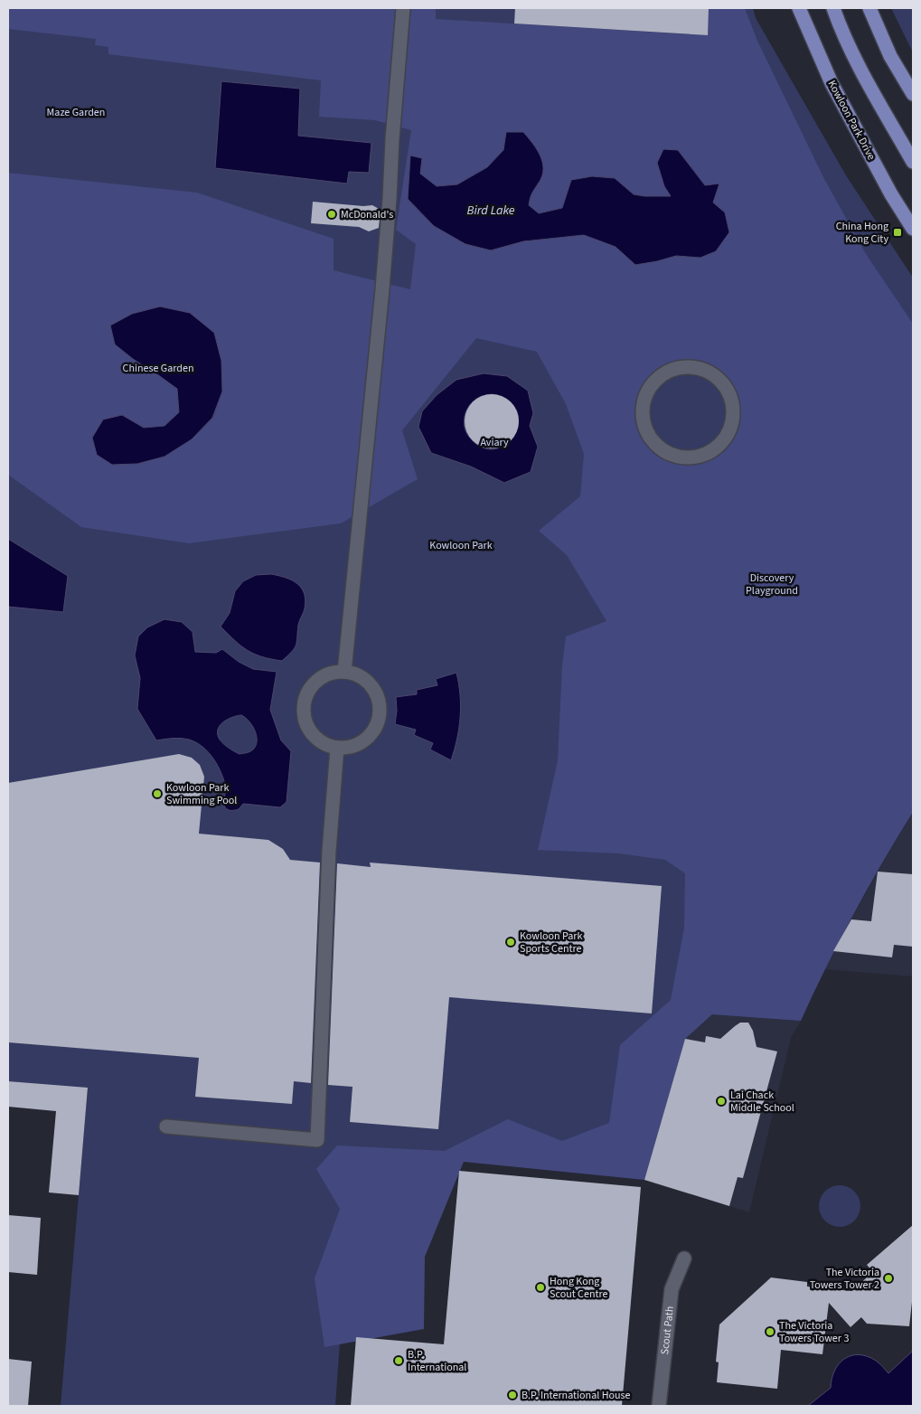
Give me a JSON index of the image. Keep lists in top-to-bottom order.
{
  "streets": {
    "main road": ["Kowloon Park Drive"],
    "street": ["Scout Path"]
  },
  "water": ["Bird Lake"],
  "parks": [
    "Maze Garden",
    "Chinese Garden",
    "Aviary",
    "Kowloon Park",
    "Discovery Playground"
  ],
  "places": {
    "other": [
      "McDonald's",
      "Kowloon Park Swimming Pool",
      "Kowloon Park Sports Centre",
      "Lai Chack Middle School",
      "The Victoria Towers Tower 2",
      "Hong Kong Scout Centre",
      "The Victoria Towers Tower 3",
      "B.P. International",
      "B.P. International House"
    ],
    "transit": ["China Hong Kong City"]
  }
}
